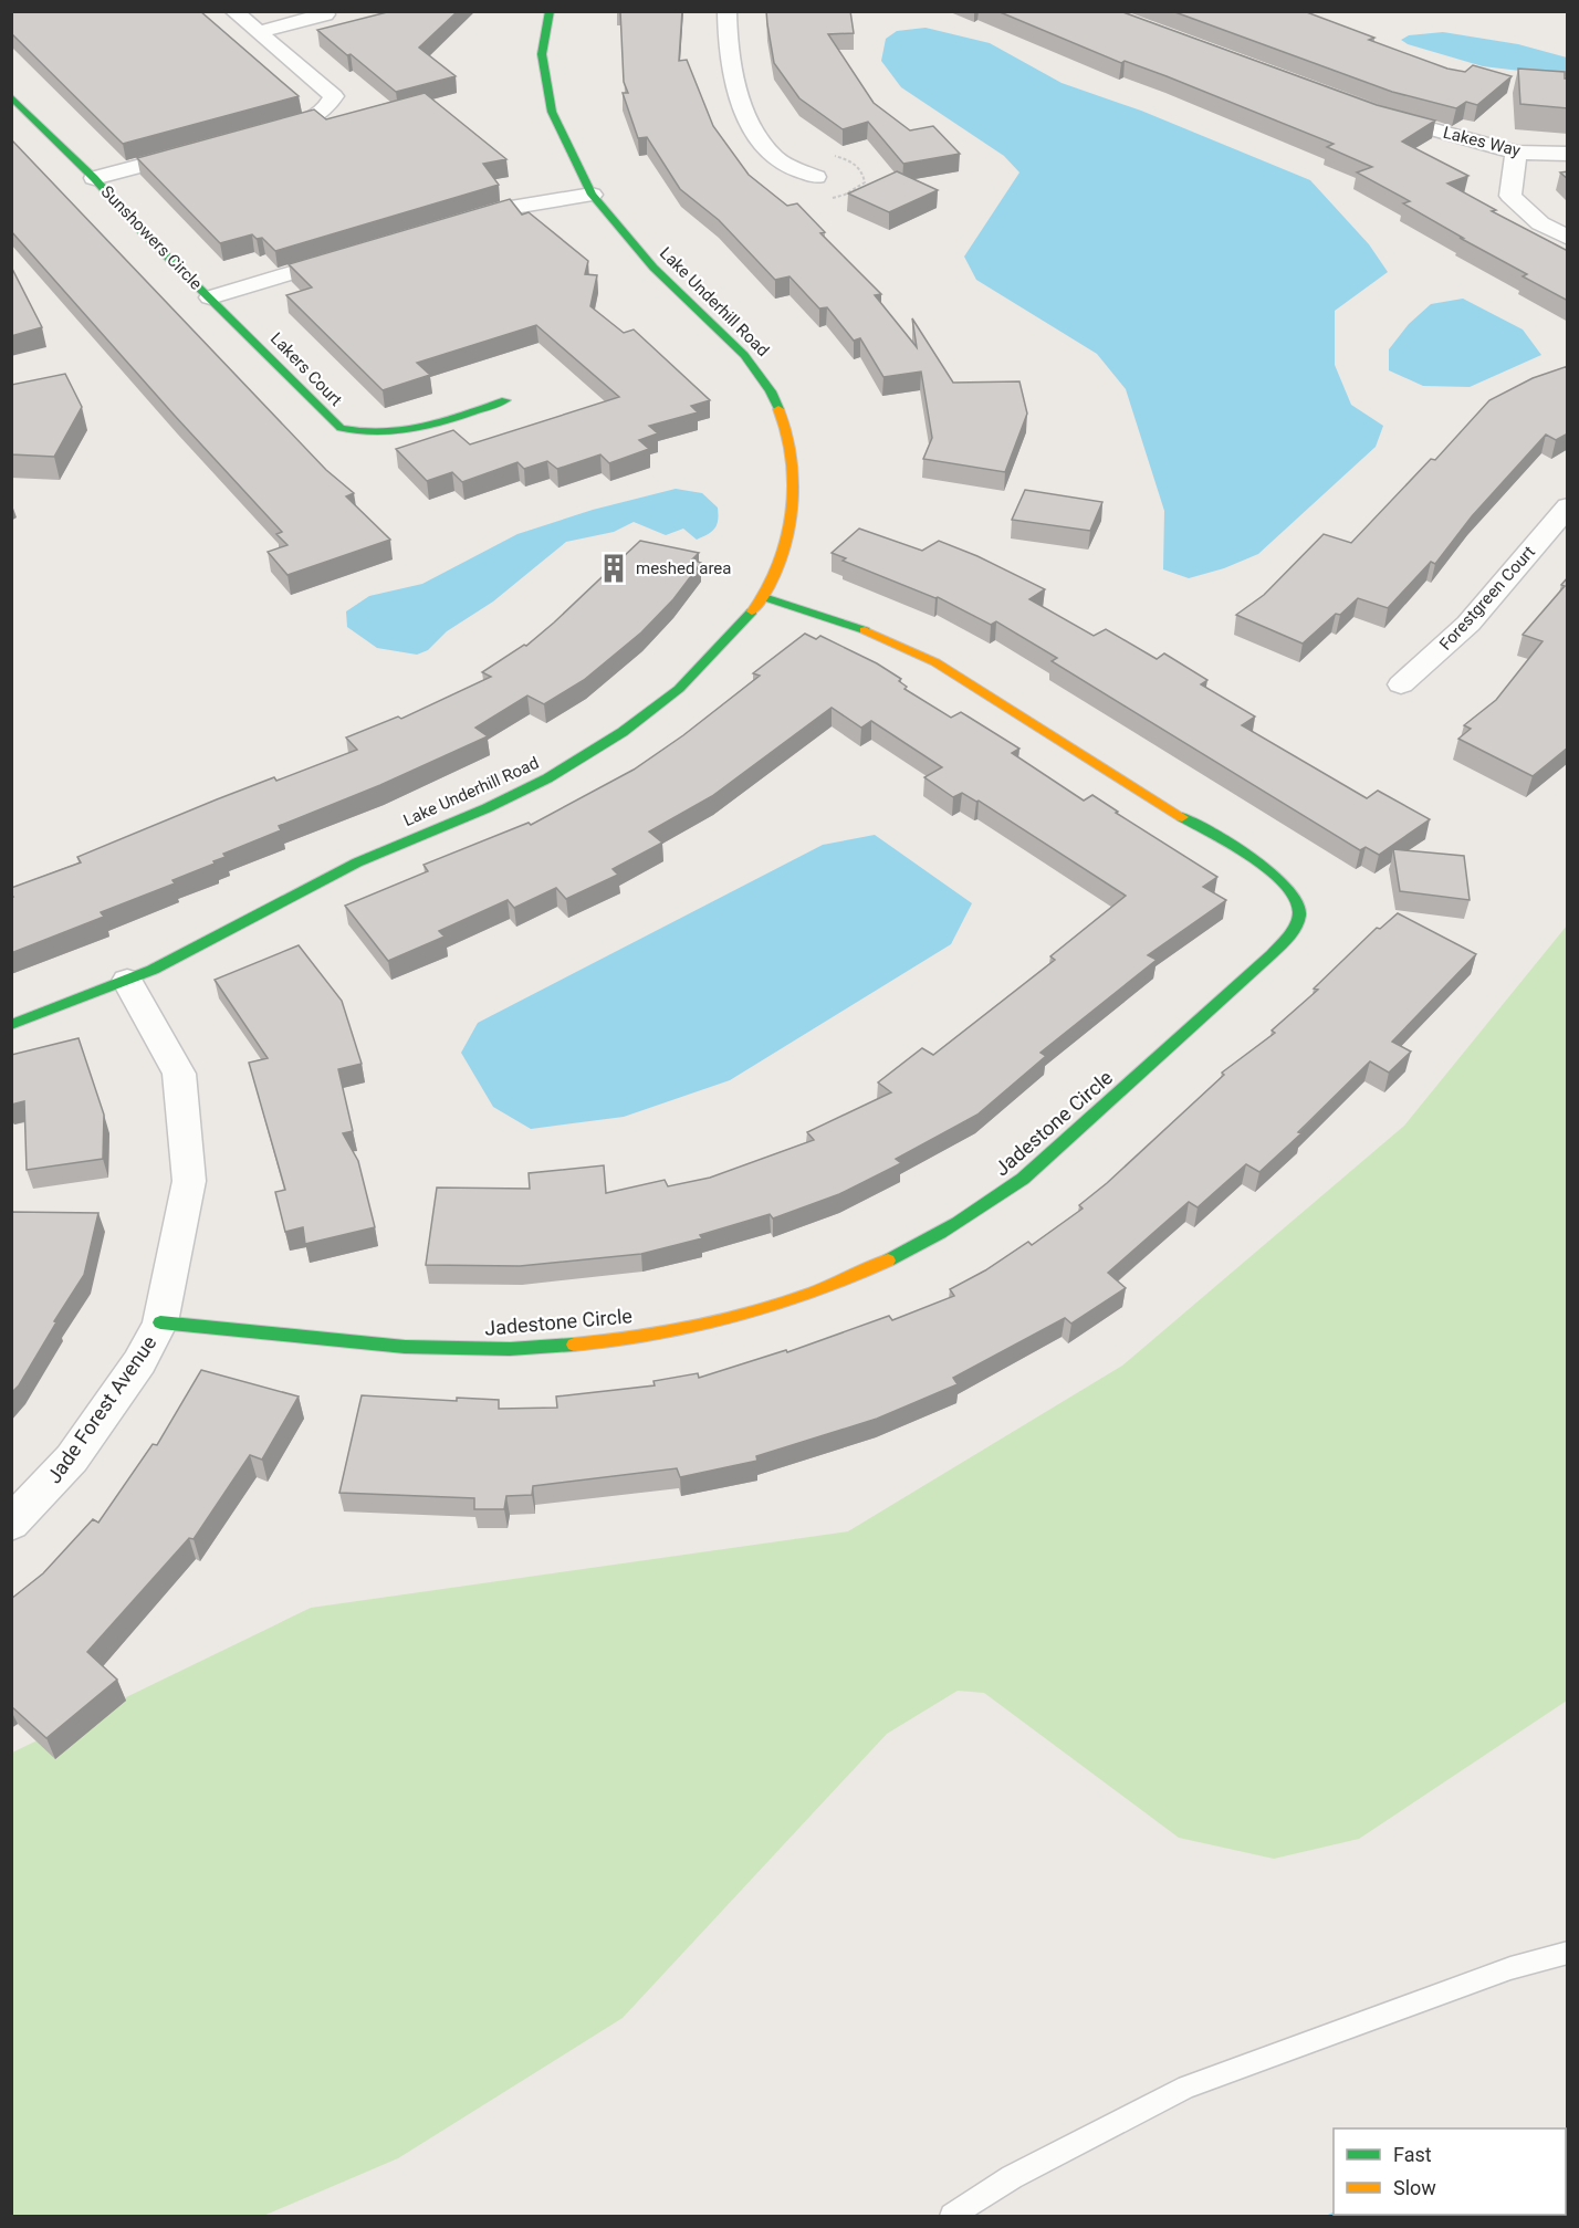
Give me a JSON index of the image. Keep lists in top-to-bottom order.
{
  "streets": {
    "street": [
      "Lakes Way",
      "Sunshowers Circle",
      "Lake Underhill Road",
      "Lakers Court",
      "Forestgreen Court",
      "Jadestone Circle",
      "Jade Forest Avenue"
    ]
  },
  "crossings": [
    ["Sunshowers Circle", "Lakers Court"],
    ["Lake Underhill Road", "Jadestone Circle"],
    ["Lake Underhill Road", "Jade Forest Avenue"],
    ["Jadestone Circle", "Jade Forest Avenue"]
  ],
  "places": {
    "building": ["meshed area"]
  },
  "legend": ["Fast", "Slow"]
}
